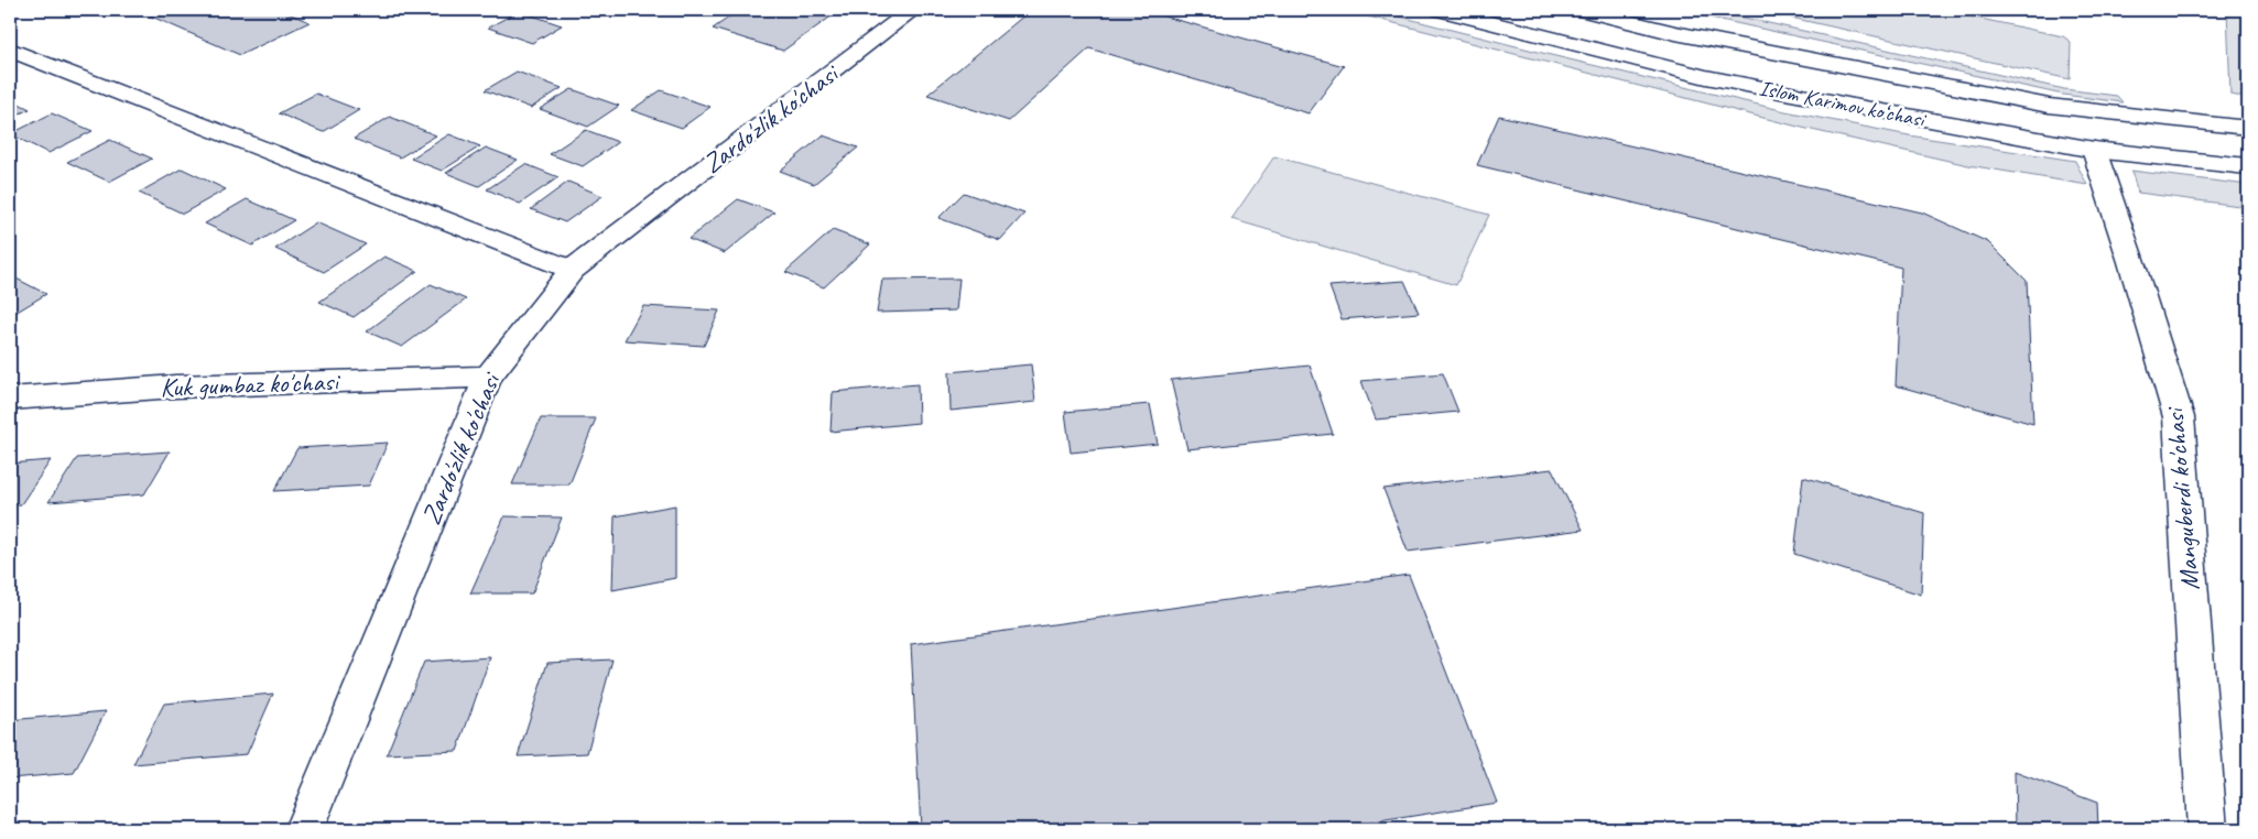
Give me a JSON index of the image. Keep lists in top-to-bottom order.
{
  "streets": {
    "street": [
      "Islom Karimov ko‘chasi",
      "Zardo'zlik ko'chasi",
      "Kuk gumbaz ko'chasi",
      "Manguberdi ko'chasi"
    ]
  },
  "crossings": [
    ["Islom Karimov ko‘chasi", "Manguberdi ko'chasi"],
    ["Zardo'zlik ko'chasi", "Kuk gumbaz ko'chasi"]
  ]
}
